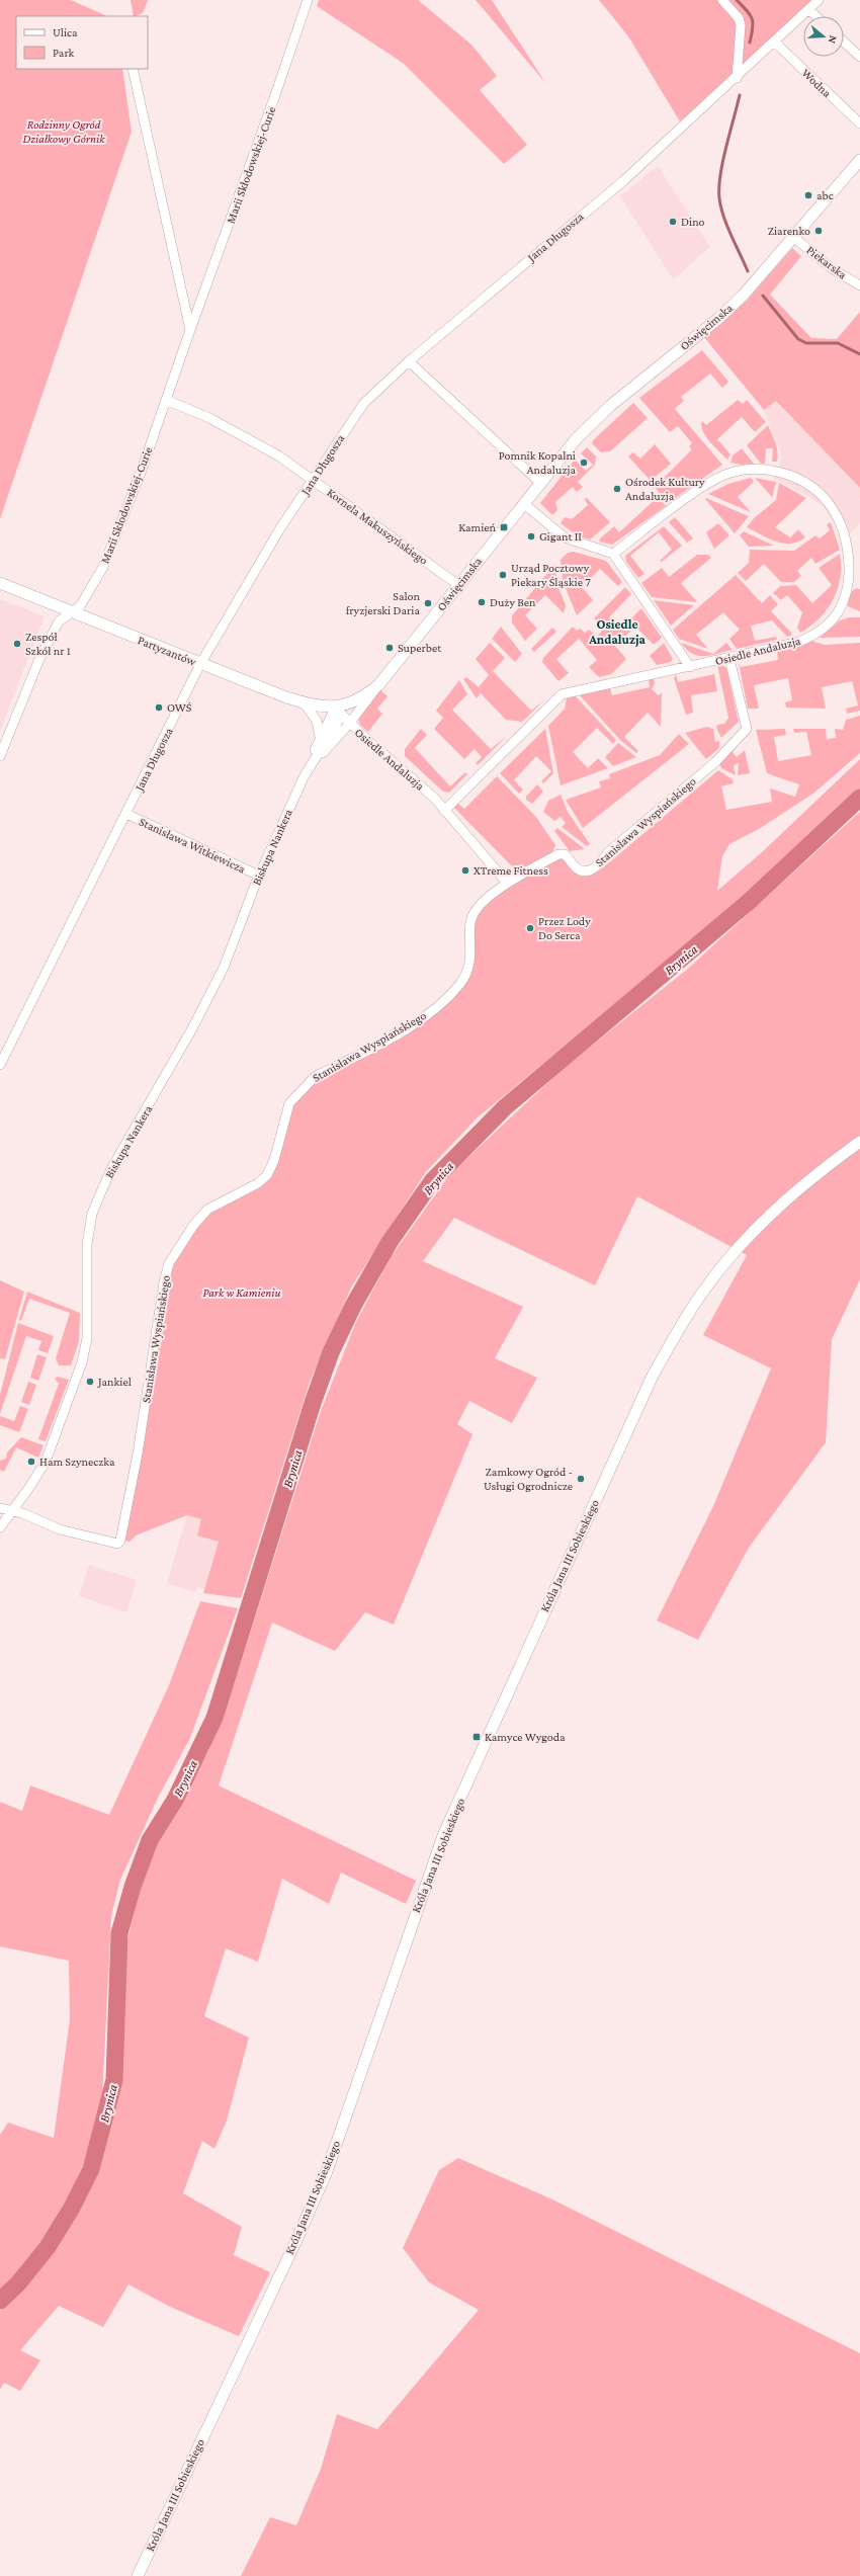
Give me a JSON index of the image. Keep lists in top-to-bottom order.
{
  "streets": {
    "street": [
      "Wodna",
      "Marii Skłodowskiej-Curie",
      "Jana Długosza",
      "Piekarska",
      "Oświęcimska",
      "Kornela Makuszyńskiego",
      "Partyzantów",
      "Osiedle Andaluzja",
      "Stanisława Wyspiańskiego",
      "Stanisława Witkiewicza",
      "Biskupa Nankera",
      "Króla Jana III Sobieskiego"
    ]
  },
  "crossings": [
    ["Wodna", "Jana Długosza"],
    ["Marii Skłodowskiej-Curie", "Kornela Makuszyńskiego"],
    ["Marii Skłodowskiej-Curie", "Partyzantów"],
    ["Jana Długosza", "Kornela Makuszyńskiego"],
    ["Jana Długosza", "Partyzantów"],
    ["Jana Długosza", "Stanisława Witkiewicza"],
    ["Piekarska", "Oświęcimska"],
    ["Oświęcimska", "Kornela Makuszyńskiego"],
    ["Oświęcimska", "Partyzantów"],
    ["Oświęcimska", "Osiedle Andaluzja"],
    ["Oświęcimska", "Biskupa Nankera"],
    ["Partyzantów", "Osiedle Andaluzja"],
    ["Partyzantów", "Biskupa Nankera"],
    ["Osiedle Andaluzja", "Stanisława Wyspiańskiego"],
    ["Osiedle Andaluzja", "Biskupa Nankera"],
    ["Stanisława Wyspiańskiego", "Biskupa Nankera"],
    ["Stanisława Witkiewicza", "Biskupa Nankera"]
  ],
  "districts": ["Osiedle Andaluzja"],
  "water": ["Brynica"],
  "parks": ["Rodzinny Ogród Działkowy Górnik", "Park w Kamieniu"],
  "places": {
    "other": [
      "abc",
      "Dino",
      "Ziarenko",
      "Pomnik Kopalni Andaluzja",
      "Ośrodek Kultury Andaluzja",
      "Gigant II",
      "Urząd Pocztowy Piekary Śląskie 7",
      "Duży Ben",
      "Salon fryzjerski Daria",
      "Zespół Szkół nr 1",
      "Superbet",
      "OWŚ",
      "XTreme Fitness",
      "Przez Lody Do Serca",
      "Jankiel",
      "Ham Szyneczka",
      "Zamkowy Ogród - Usługi Ogrodnicze"
    ],
    "transit": ["Kamień", "Kamyce Wygoda"]
  },
  "legend": ["Ulica", "Park"],
  "north": "right"
}
